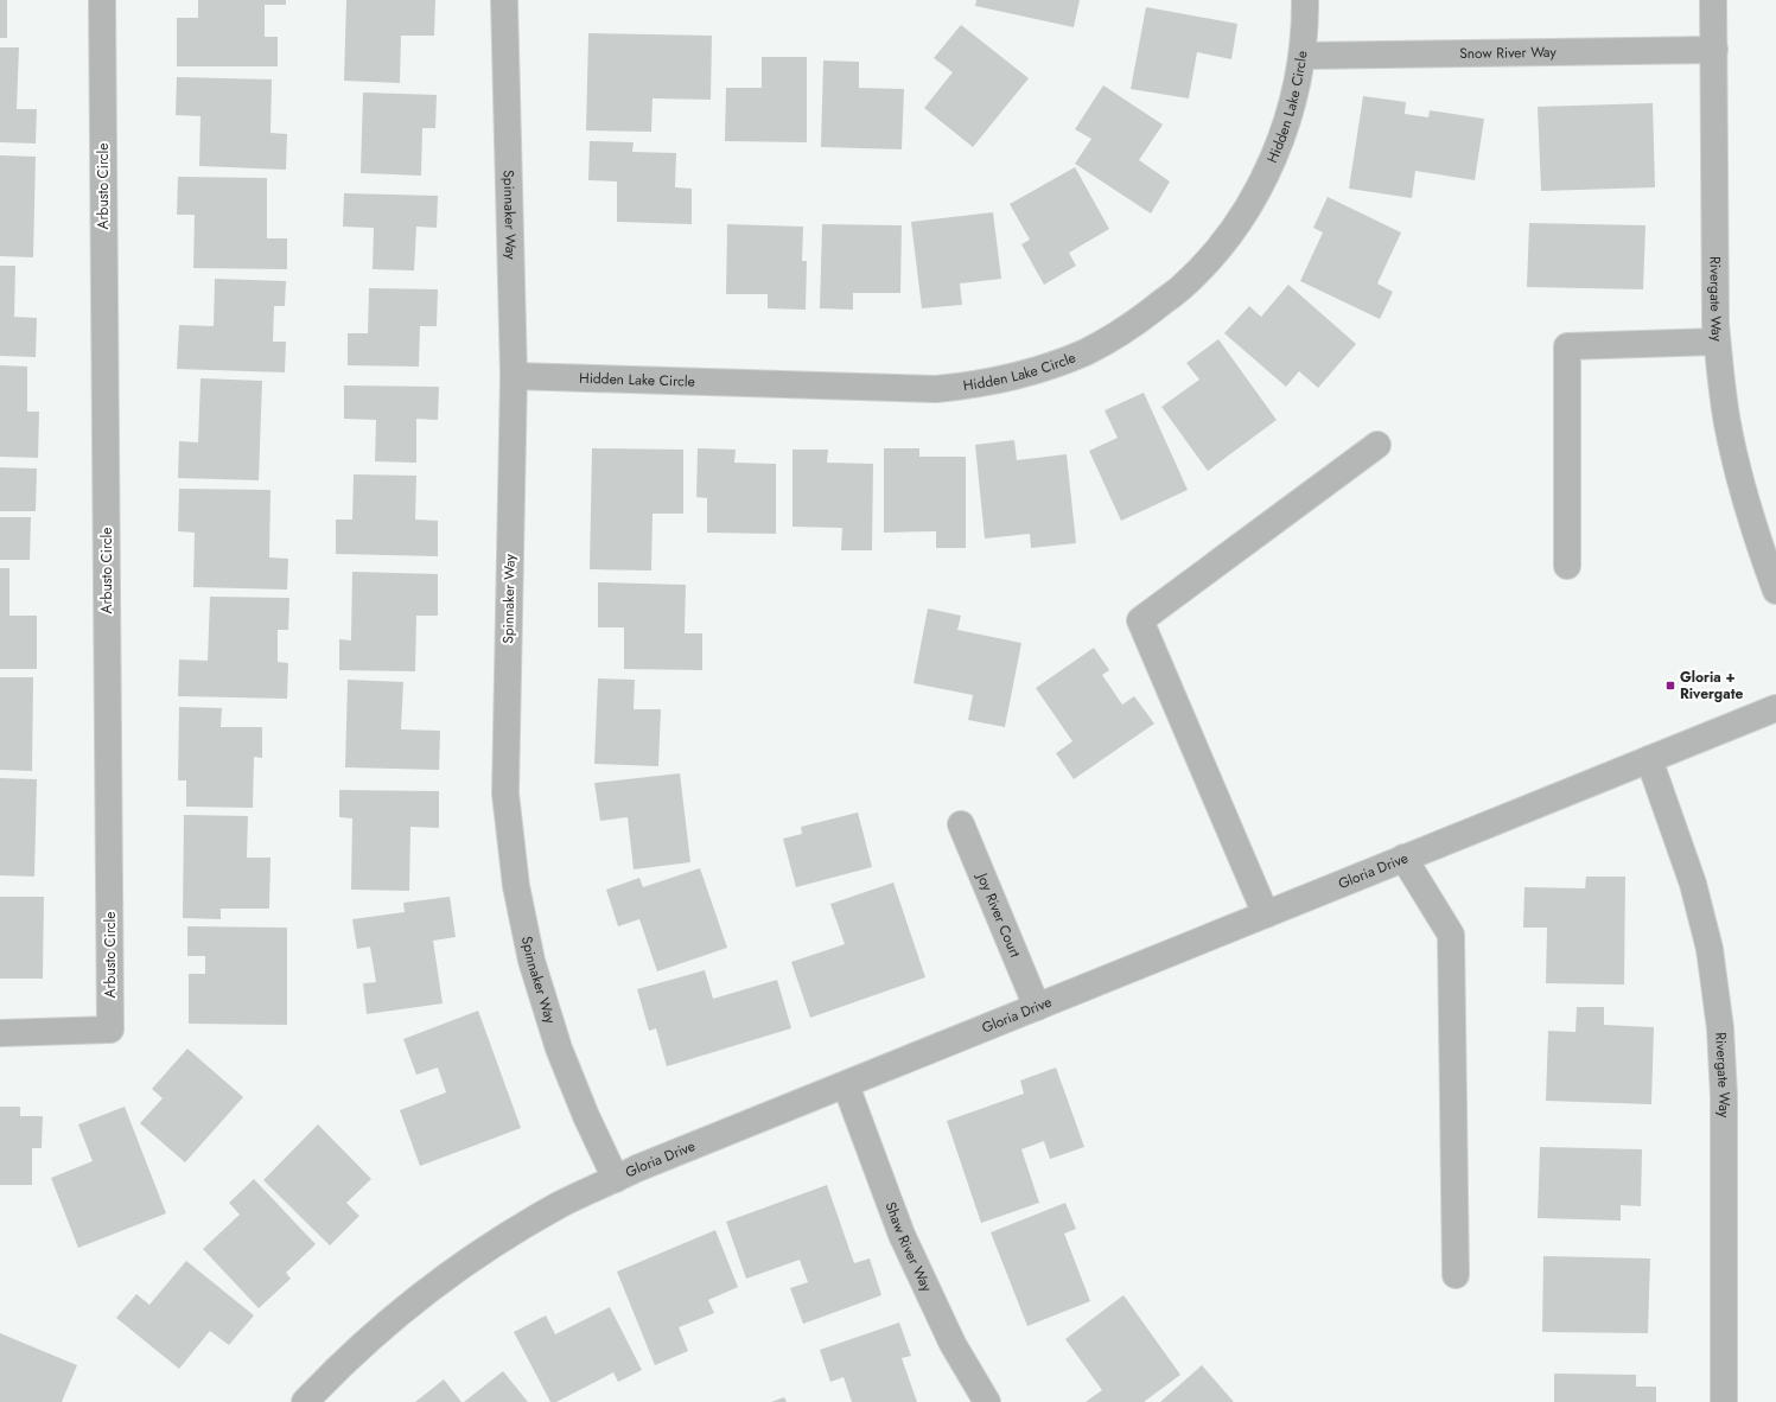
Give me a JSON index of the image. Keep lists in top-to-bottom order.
{
  "streets": {
    "street": [
      "Snow River Way",
      "Hidden Lake Circle",
      "Arbusto Circle",
      "Spinnaker Way",
      "Rivergate Way",
      "Gloria Drive",
      "Joy River Court",
      "Shaw River Way"
    ]
  },
  "crossings": [
    ["Snow River Way", "Hidden Lake Circle"],
    ["Snow River Way", "Rivergate Way"],
    ["Hidden Lake Circle", "Spinnaker Way"],
    ["Spinnaker Way", "Gloria Drive"],
    ["Rivergate Way", "Gloria Drive"],
    ["Gloria Drive", "Joy River Court"],
    ["Gloria Drive", "Shaw River Way"]
  ],
  "places": {
    "transit": ["Gloria + Rivergate"]
  }
}
